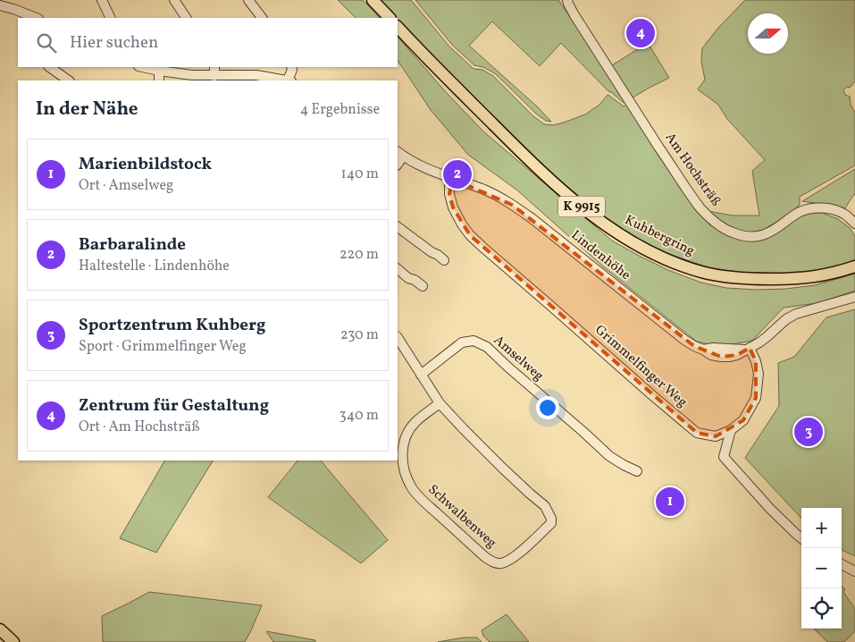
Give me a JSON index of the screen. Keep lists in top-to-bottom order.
{
  "streets": {
    "main road": ["K 9915", "Kuhbergring"],
    "street": [
      "Am Hochsträß",
      "Lindenhöhe",
      "Amselweg",
      "Grimmelfinger Weg",
      "Schwalbenweg"
    ]
  },
  "crossings": [
    ["Lindenhöhe", "Grimmelfinger Weg"],
    ["Amselweg", "Schwalbenweg"]
  ],
  "north": "right",
  "page": {
    "pins": [
      "4",
      "2",
      "3",
      "1"
    ],
    "search": "Hier suchen",
    "heading": ["In der Nähe", "4 Ergebnisse"],
    "list": [
      {
        "mark": "1",
        "name": "Marienbildstock",
        "note": "Ort · Amselweg",
        "value": "140 m"
      },
      {
        "mark": "2",
        "name": "Barbaralinde",
        "note": "Haltestelle · Lindenhöhe",
        "value": "220 m"
      },
      {
        "mark": "3",
        "name": "Sportzentrum Kuhberg",
        "note": "Sport · Grimmelfinger Weg",
        "value": "230 m"
      },
      {
        "mark": "4",
        "name": "Zentrum für Gestaltung",
        "note": "Ort · Am Hochsträß",
        "value": "340 m"
      }
    ],
    "map_buttons": ["+", "−"]
  }
}
